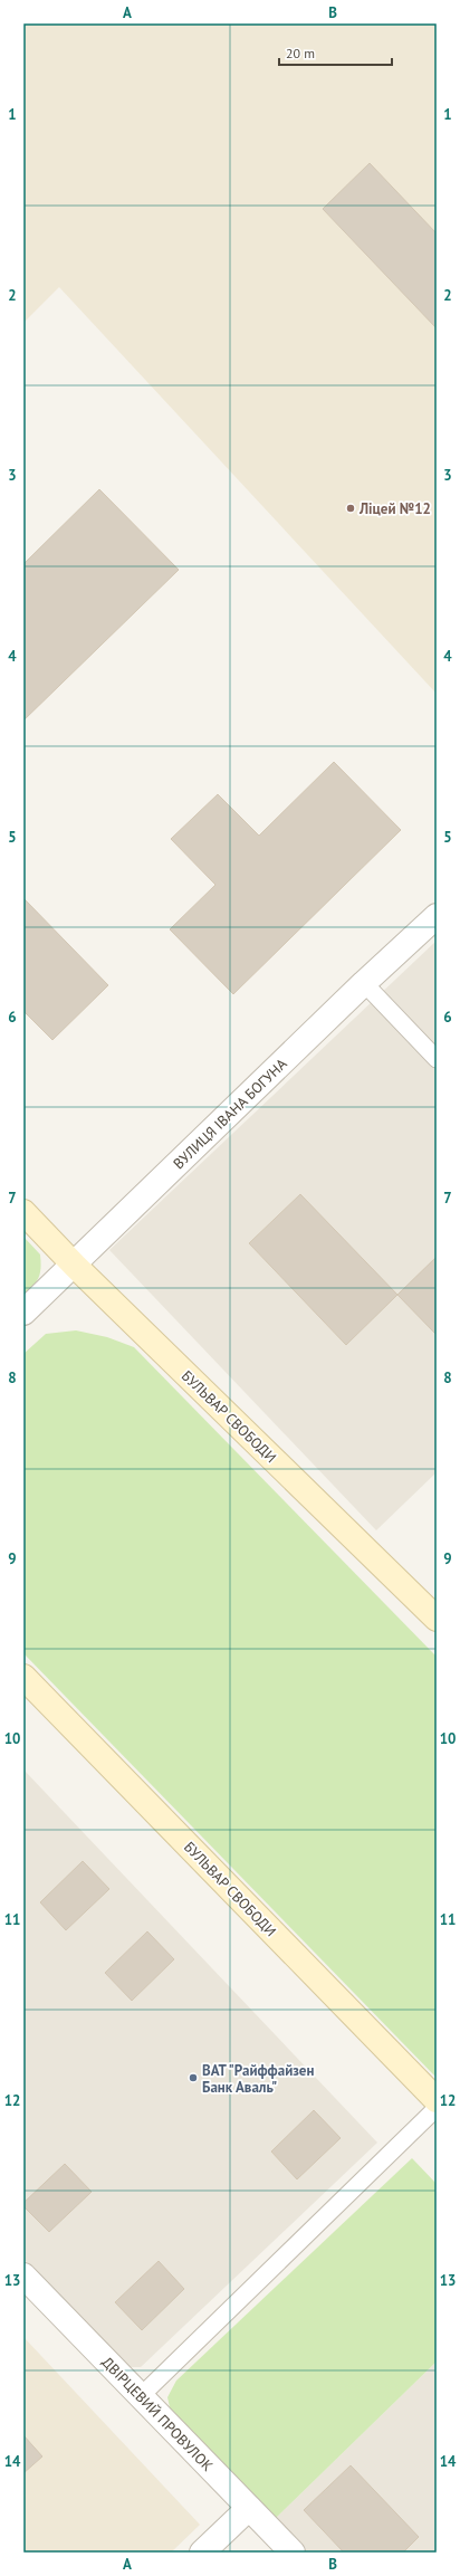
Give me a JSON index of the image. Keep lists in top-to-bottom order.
{
  "streets": {
    "street": ["ВУЛИЦЯ ІВАНА БОГУНА", "БУЛЬВАР СВОБОДИ", "ДВІРЦЕВИЙ ПРОВУЛОК"]
  },
  "crossings": [
    ["ВУЛИЦЯ ІВАНА БОГУНА", "БУЛЬВАР СВОБОДИ"]
  ],
  "places": ["Ліцей №12", "ВАТ \"Райффайзен Банк Аваль\""],
  "scale_bar": "20 m",
  "grid": {
    "columns": ["A", "B"],
    "rows": [
      "1",
      "2",
      "3",
      "4",
      "5",
      "6",
      "7",
      "8",
      "9",
      "10",
      "11",
      "12",
      "13",
      "14"
    ]
  }
}
